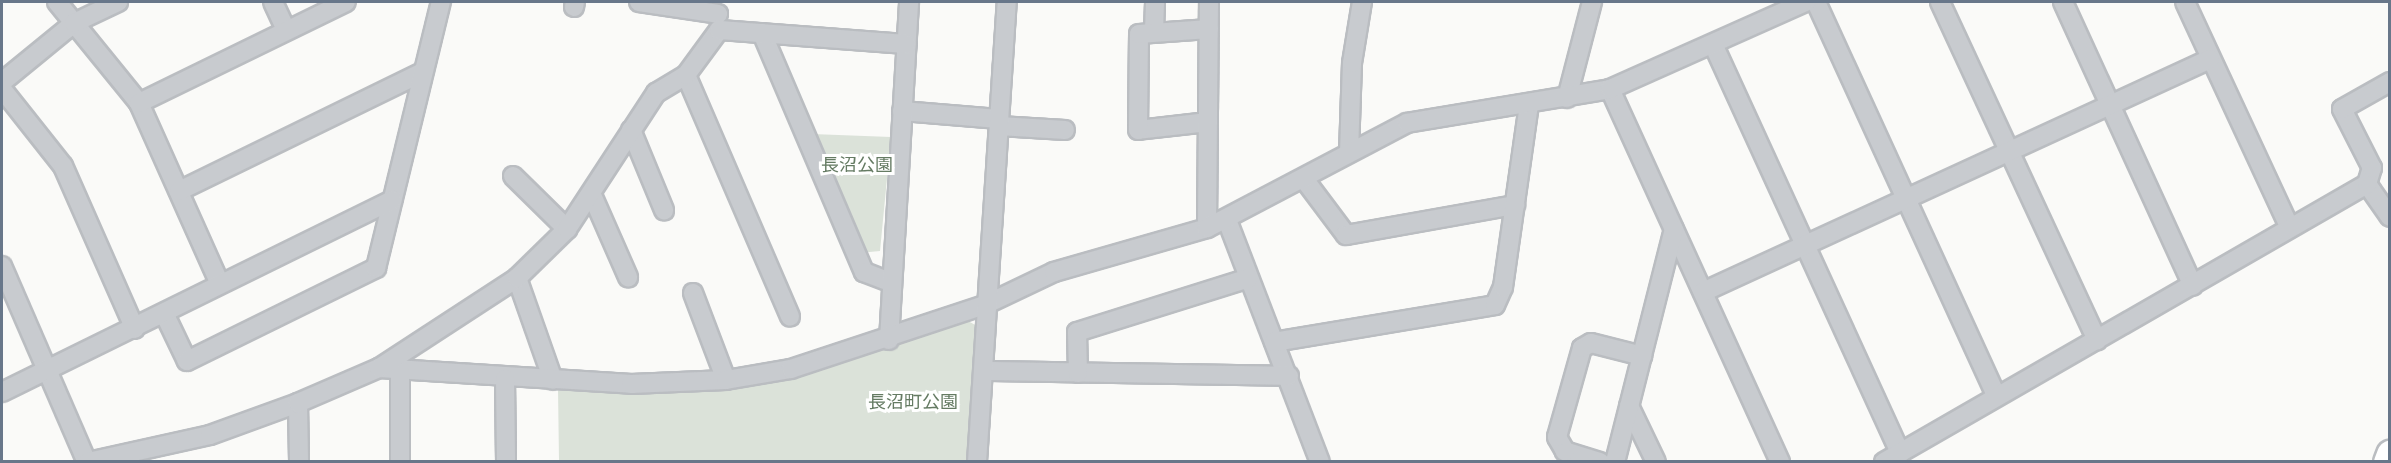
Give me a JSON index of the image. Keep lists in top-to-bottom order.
{
  "parks": ["長沼公園", "長沼町公園"]
}
